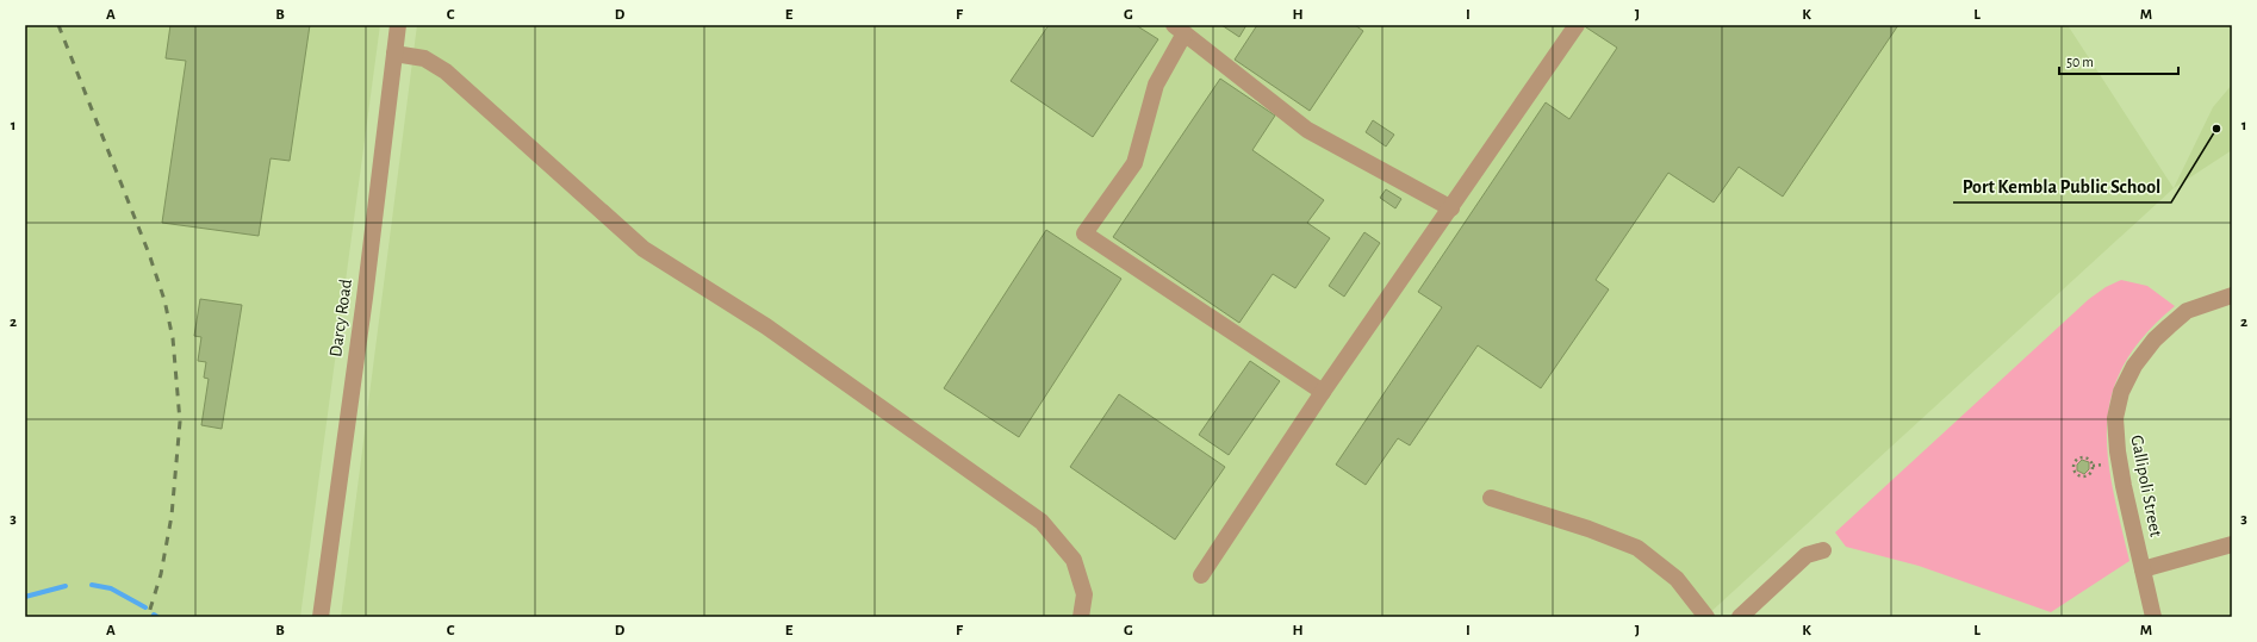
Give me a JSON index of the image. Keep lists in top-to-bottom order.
{
  "streets": {
    "street": ["Darcy Road", "Gallipoli Street"]
  },
  "places": ["Port Kembla Public School"],
  "scale_bar": "50 m",
  "grid": {
    "columns": [
      "A",
      "B",
      "C",
      "D",
      "E",
      "F",
      "G",
      "H",
      "I",
      "J",
      "K",
      "L",
      "M"
    ],
    "rows": ["1", "2", "3"]
  }
}
